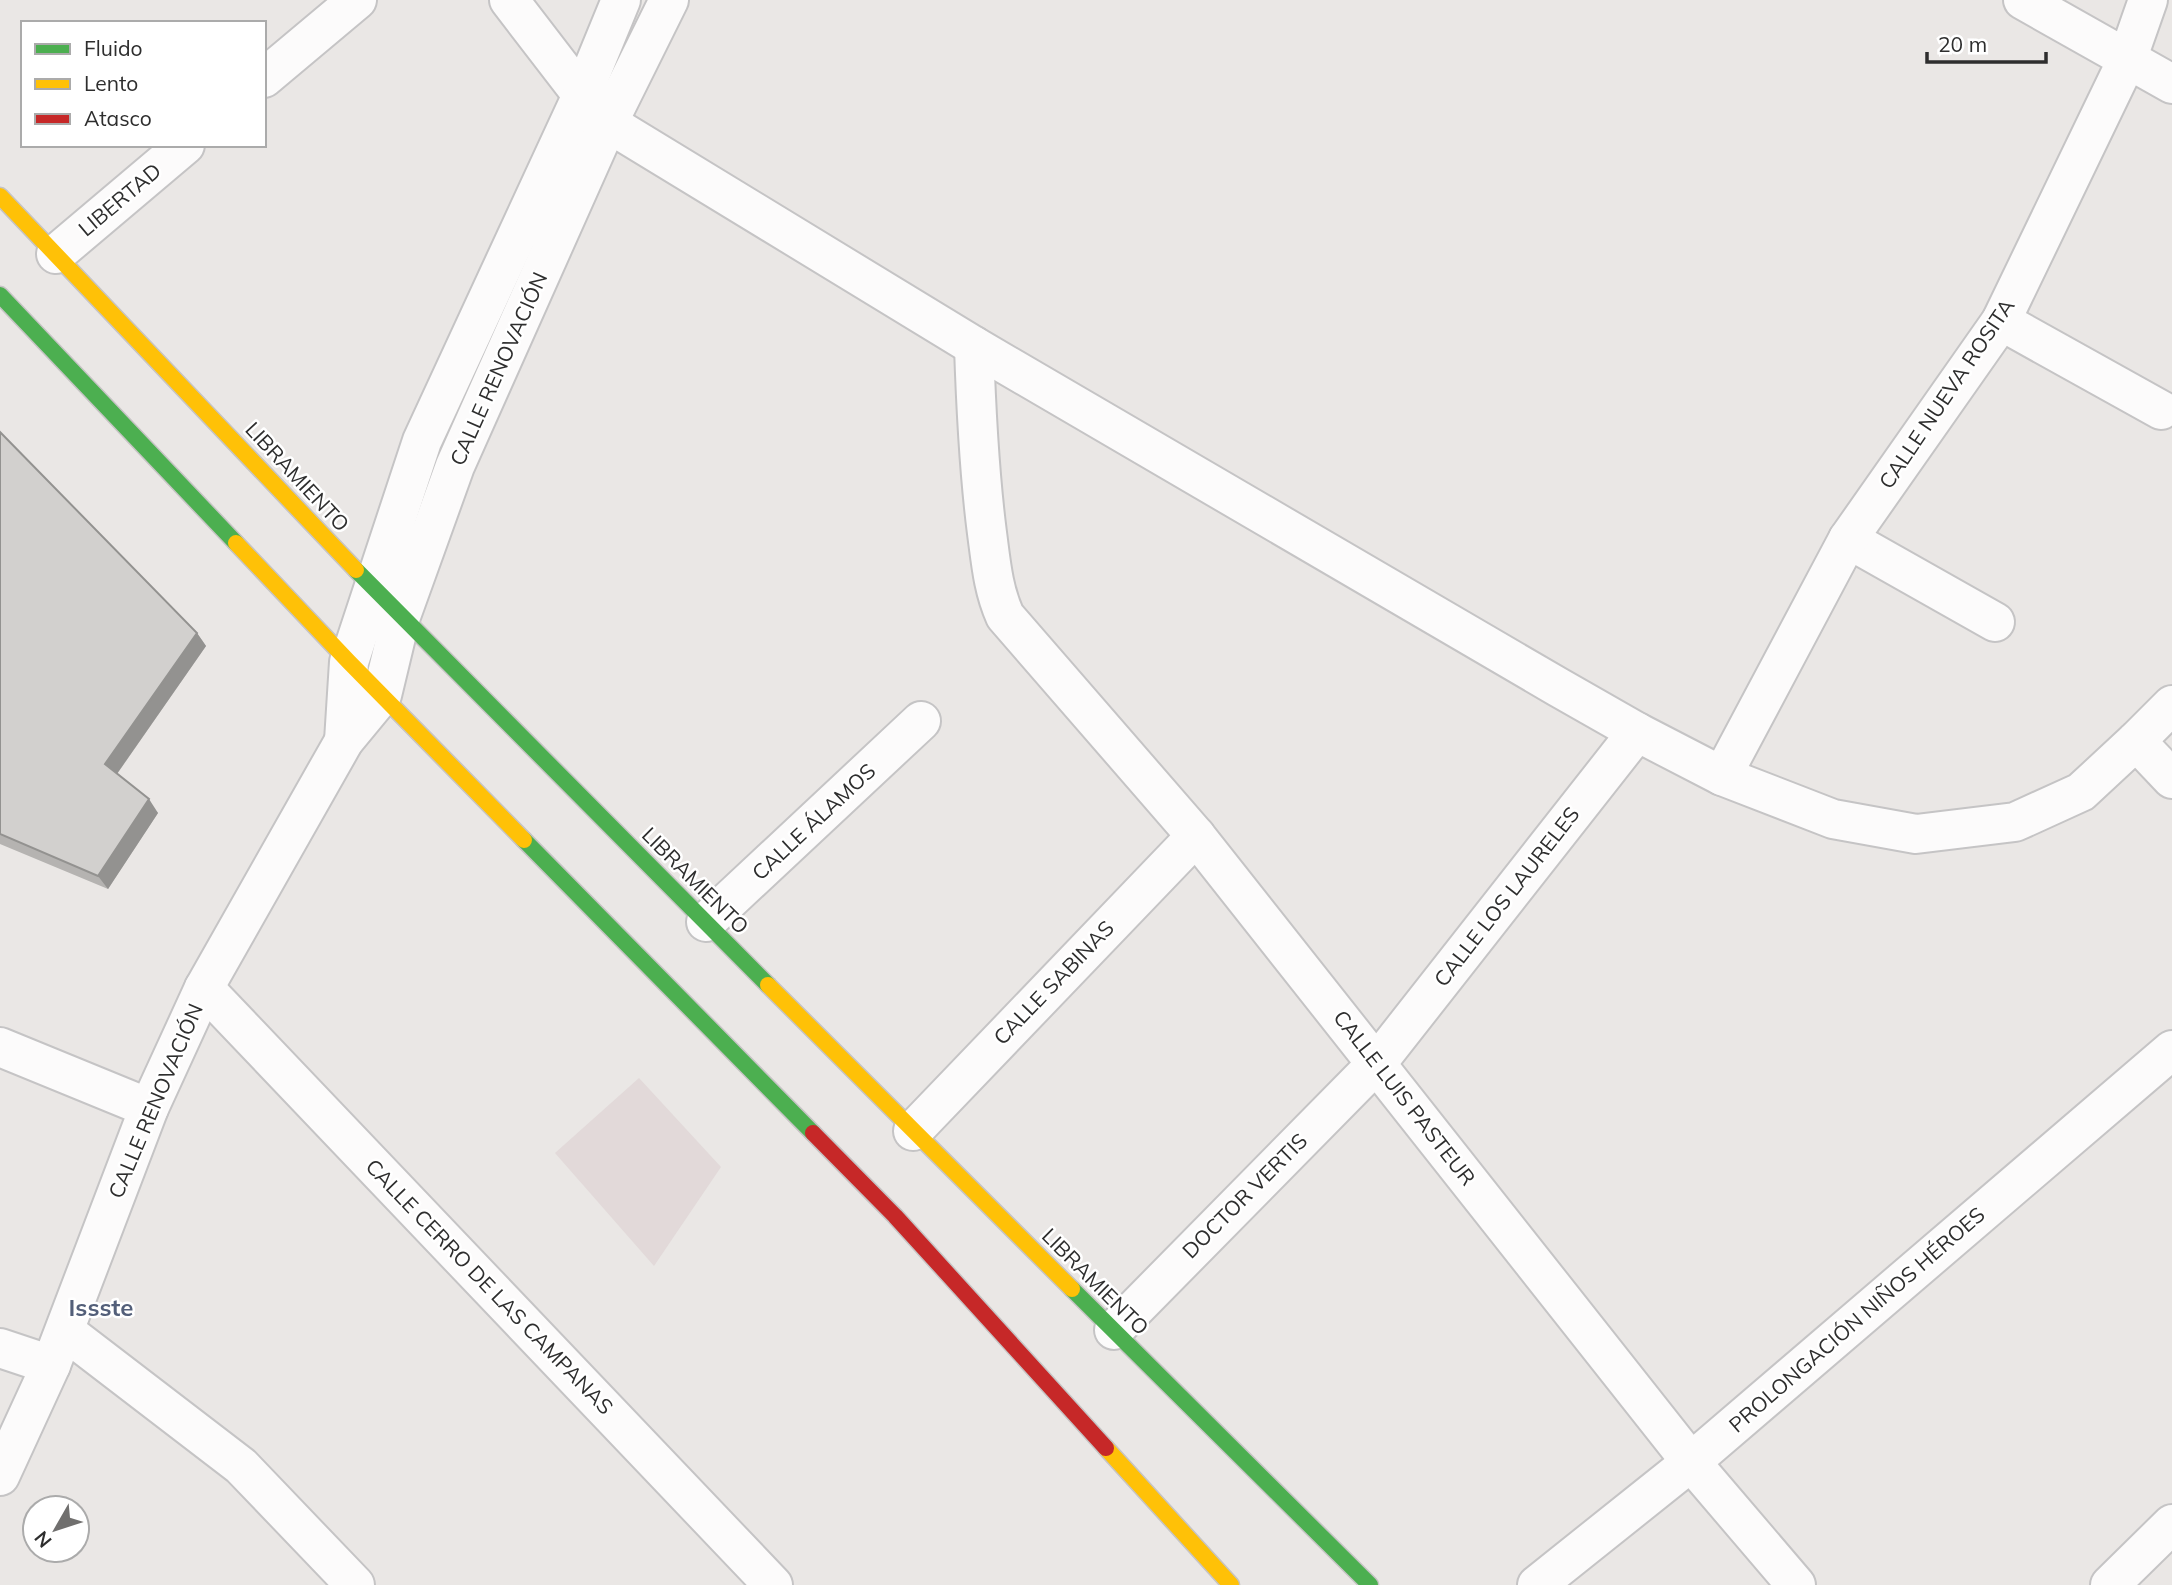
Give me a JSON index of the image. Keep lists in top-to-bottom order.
{
  "streets": {
    "main road": ["LIBRAMIENTO"],
    "street": [
      "LIBERTAD",
      "CALLE RENOVACIÓN",
      "CALLE NUEVA ROSITA",
      "CALLE ÁLAMOS",
      "CALLE LOS LAURELES",
      "CALLE SABINAS",
      "CALLE LUIS PASTEUR",
      "DOCTOR VERTIS",
      "CALLE CERRO DE LAS CAMPANAS",
      "PROLONGACIÓN NIÑOS HÉROES"
    ]
  },
  "crossings": [
    ["LIBERTAD", "LIBRAMIENTO"],
    ["CALLE RENOVACIÓN", "LIBRAMIENTO"],
    ["CALLE RENOVACIÓN", "CALLE CERRO DE LAS CAMPANAS"],
    ["LIBRAMIENTO", "CALLE ÁLAMOS"],
    ["LIBRAMIENTO", "CALLE SABINAS"],
    ["LIBRAMIENTO", "DOCTOR VERTIS"],
    ["CALLE LOS LAURELES", "CALLE LUIS PASTEUR"],
    ["CALLE LOS LAURELES", "DOCTOR VERTIS"],
    ["CALLE SABINAS", "CALLE LUIS PASTEUR"],
    ["CALLE LUIS PASTEUR", "DOCTOR VERTIS"],
    ["CALLE LUIS PASTEUR", "PROLONGACIÓN NIÑOS HÉROES"]
  ],
  "districts": ["Issste"],
  "legend": ["Fluido", "Lento", "Atasco"],
  "scale_bar": "20 m",
  "north": "bottom left"
}
